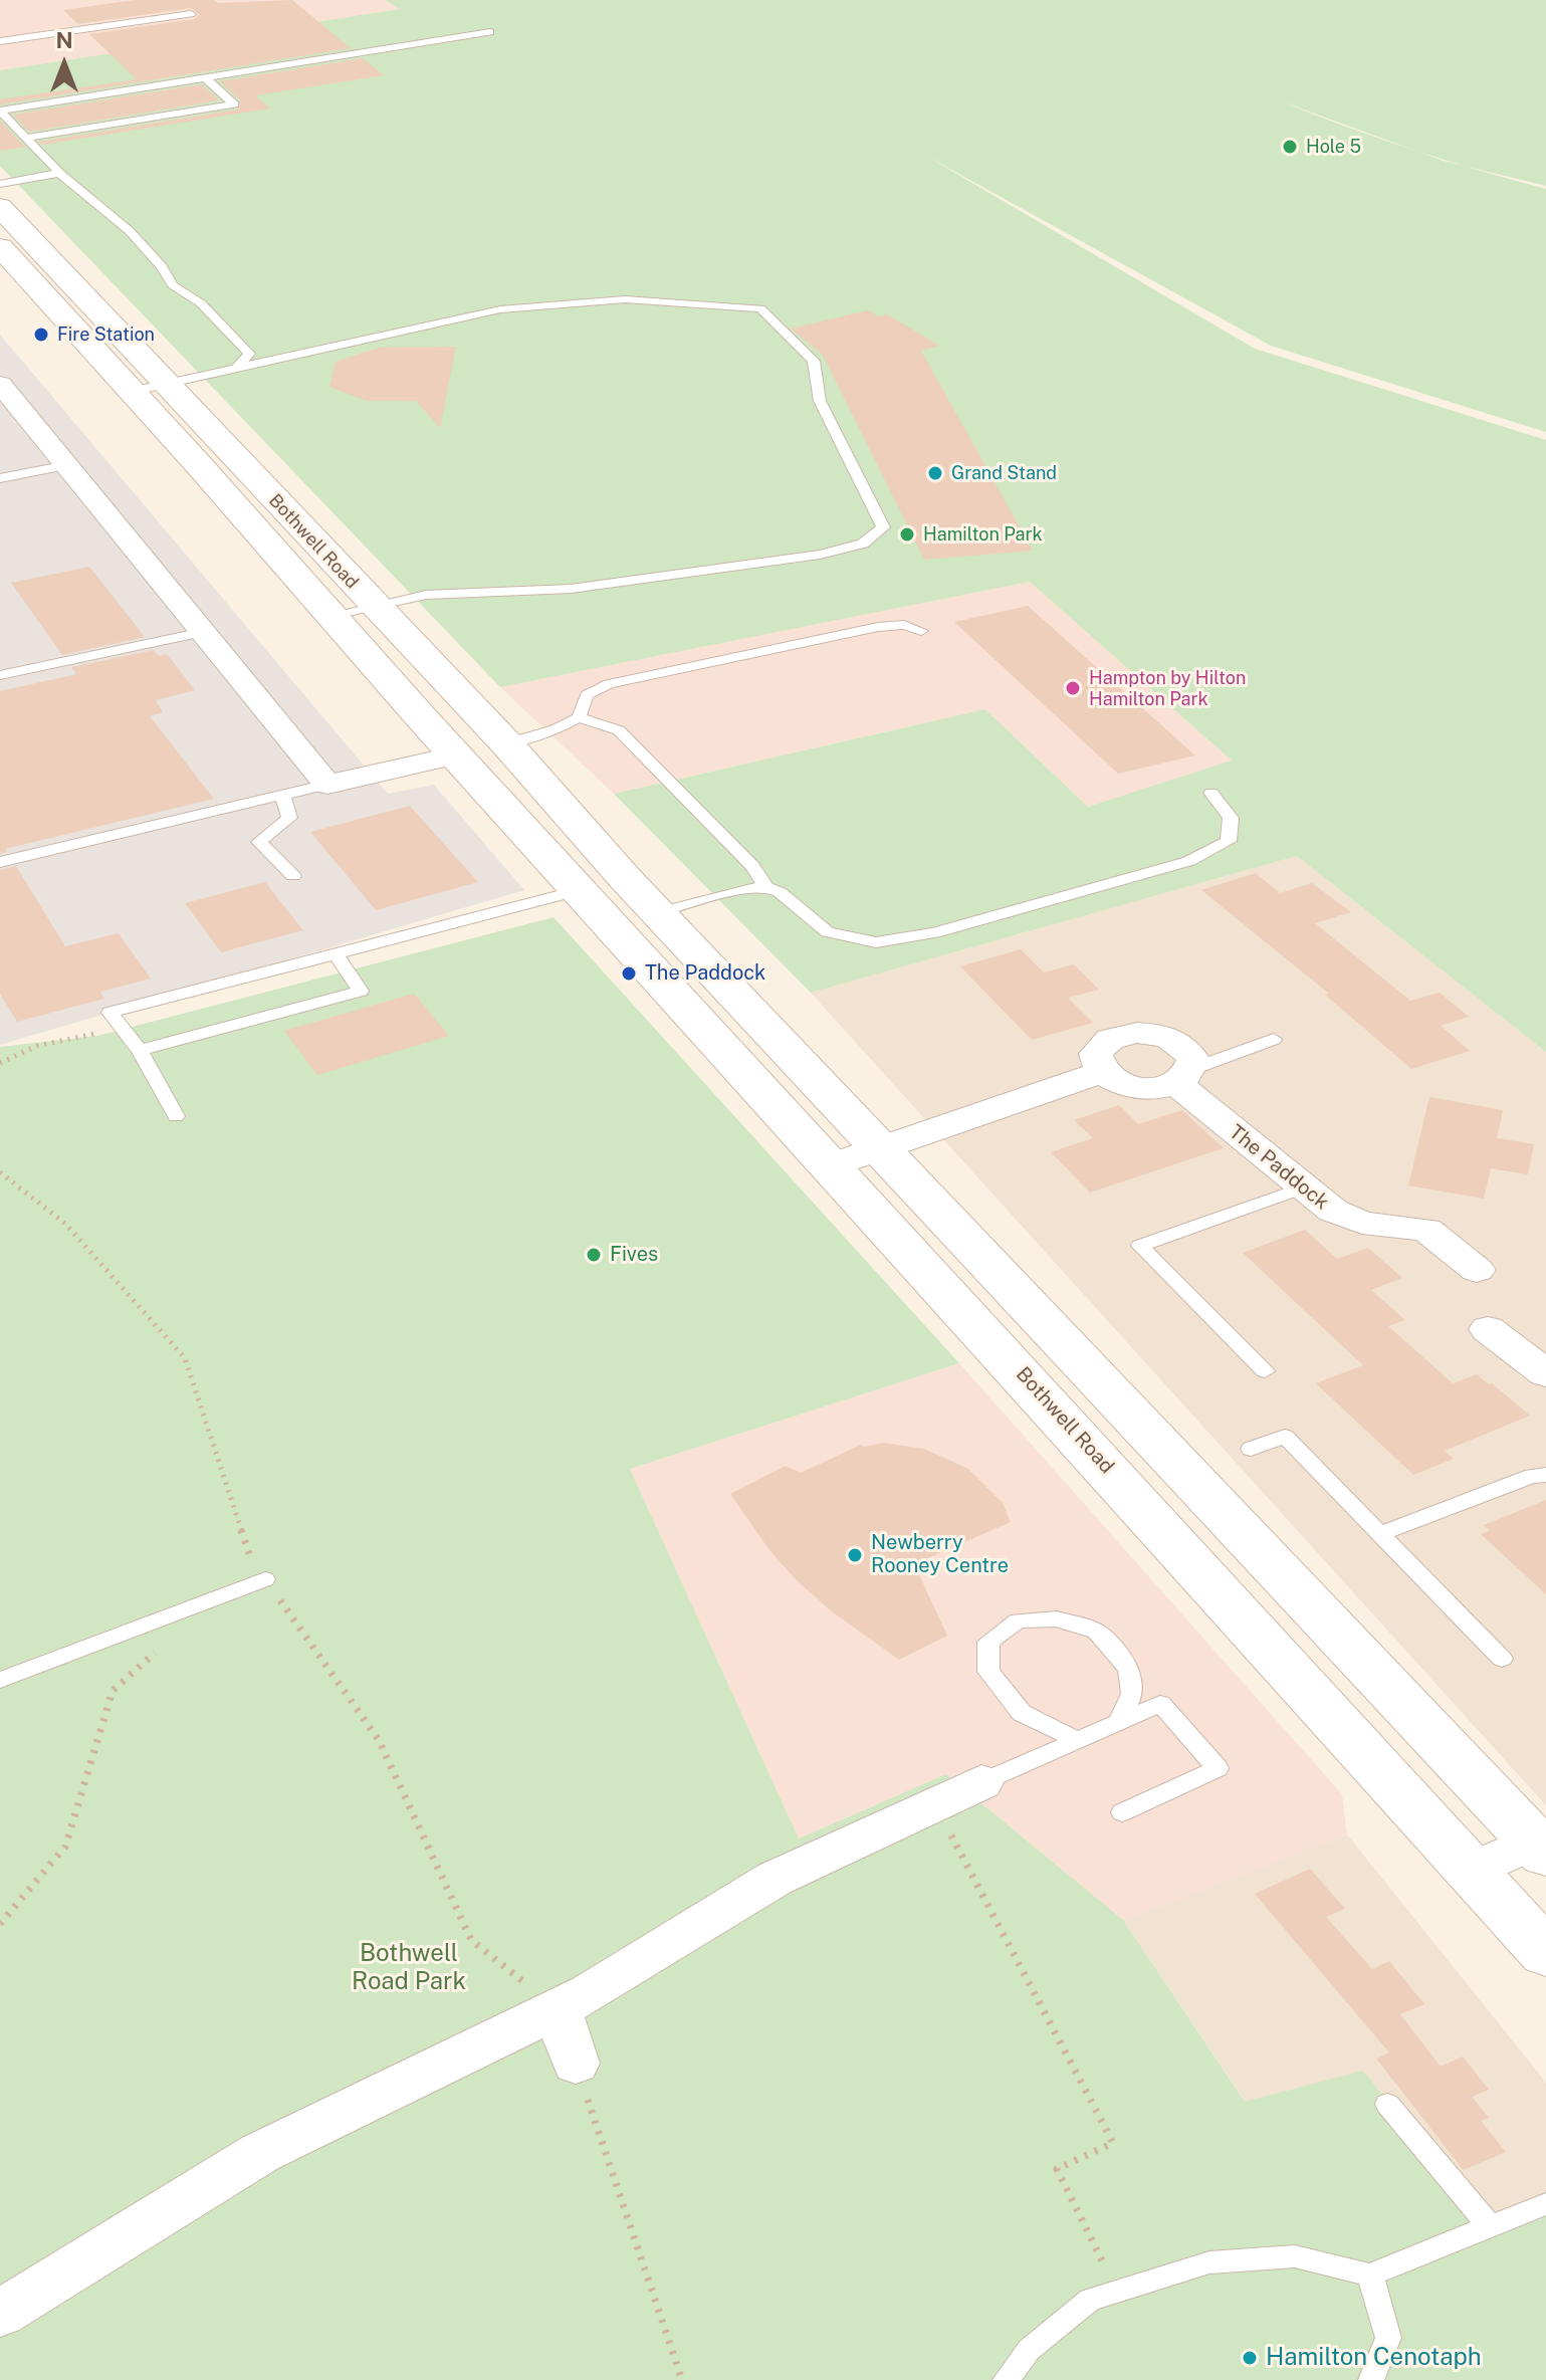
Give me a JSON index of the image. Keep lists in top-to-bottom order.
{
  "streets": {
    "main road": ["Bothwell Road"],
    "street": ["The Paddock"]
  },
  "parks": ["Bothwell Road Park"],
  "places": [
    "Hole 5",
    "Fire Station",
    "Grand Stand",
    "Hamilton Park",
    "Hampton by Hilton Hamilton Park",
    "The Paddock",
    "Fives",
    "Newberry Rooney Centre",
    "Hamilton Cenotaph"
  ],
  "north": "top"
}
